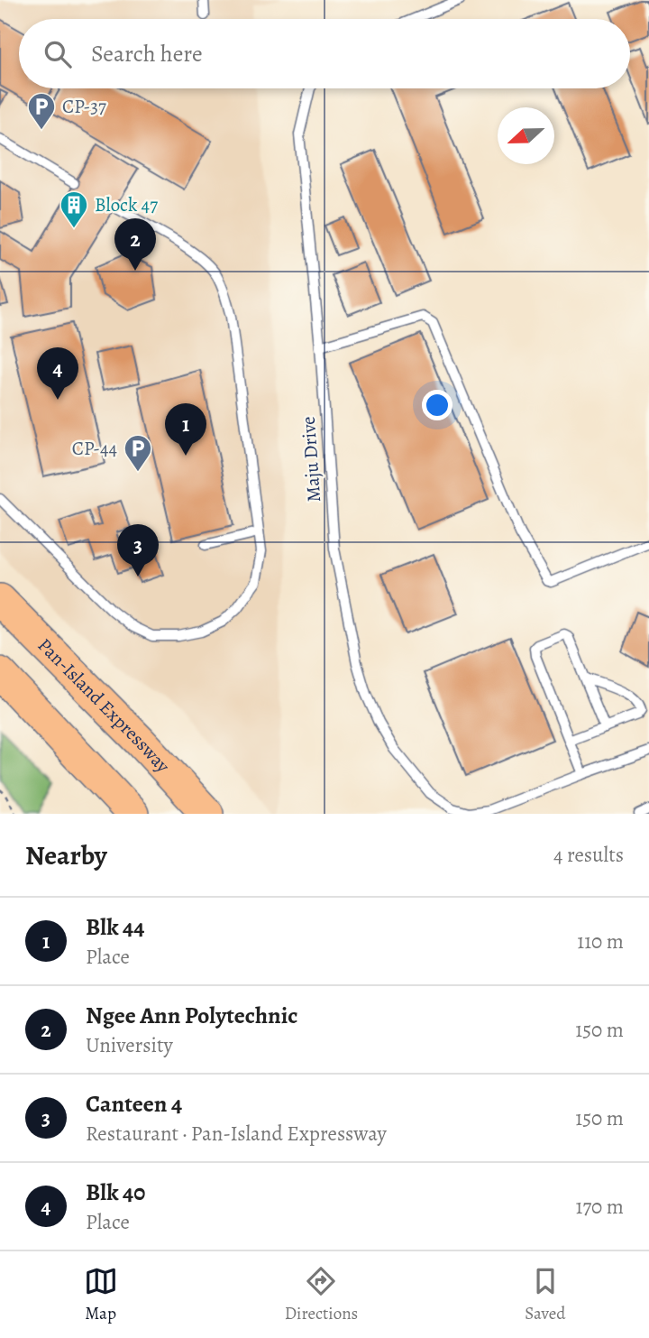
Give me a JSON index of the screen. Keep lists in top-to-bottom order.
{
  "streets": {
    "highway": ["Pan-Island Expressway"],
    "lane": ["Maju Drive"]
  },
  "places": {
    "parking": ["CP-37", "CP-44"],
    "building": ["Block 47"]
  },
  "north": "left",
  "page": {
    "search": "Search here",
    "pins": [
      "2",
      "4",
      "1",
      "3"
    ],
    "heading": ["Nearby", "4 results"],
    "list": [
      {
        "mark": "1",
        "name": "Blk 44",
        "note": "Place",
        "value": "110 m"
      },
      {
        "mark": "2",
        "name": "Ngee Ann Polytechnic",
        "note": "University",
        "value": "150 m"
      },
      {
        "mark": "3",
        "name": "Canteen 4",
        "note": "Restaurant · Pan-Island Expressway",
        "value": "150 m"
      },
      {
        "mark": "4",
        "name": "Blk 40",
        "note": "Place",
        "value": "170 m"
      }
    ],
    "nav": ["Map", "Directions", "Saved"]
  }
}
